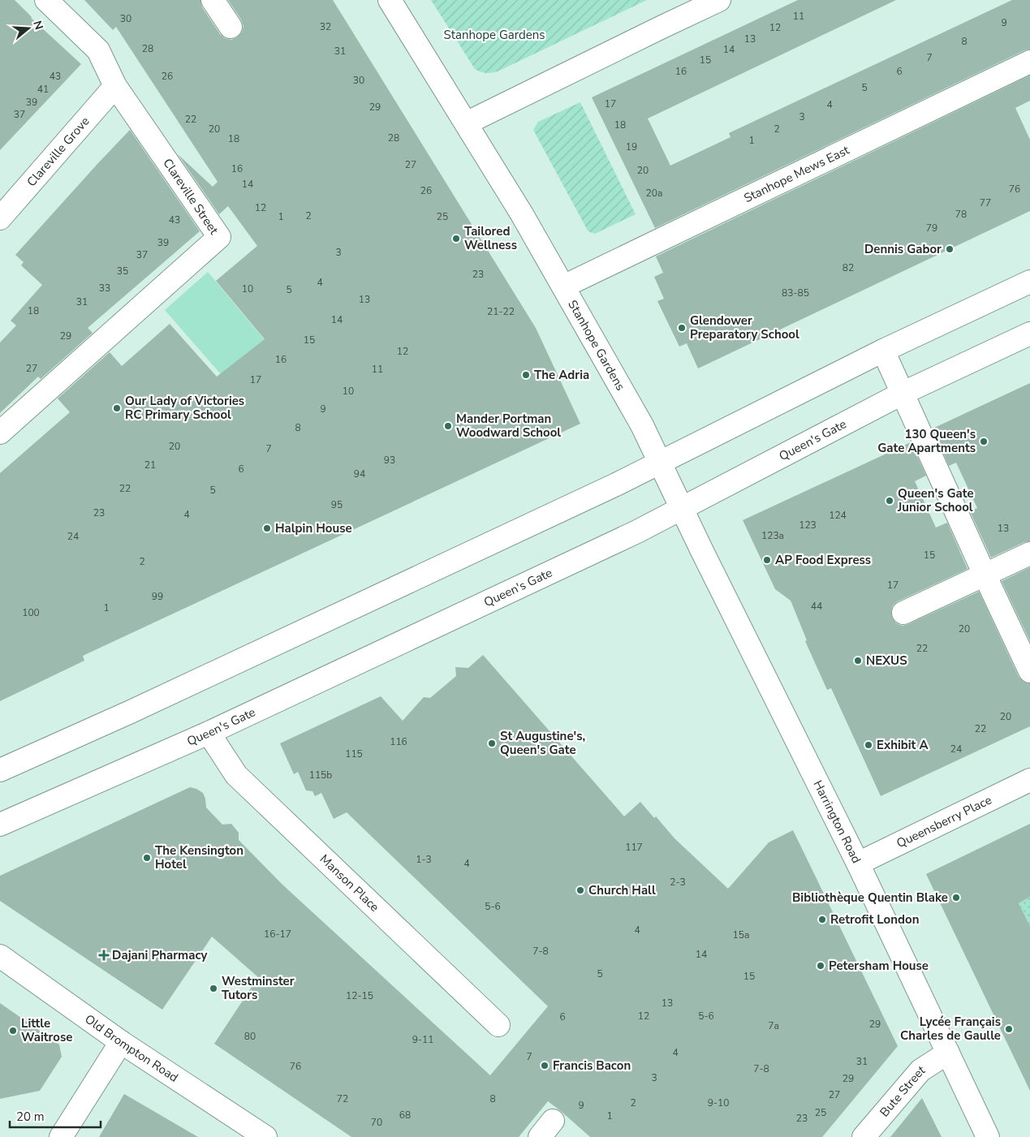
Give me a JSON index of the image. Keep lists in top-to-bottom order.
{
  "streets": {
    "street": [
      "Clareville Grove",
      "Stanhope Mews East",
      "Clareville Street",
      "Stanhope Gardens",
      "Queen's Gate",
      "Harrington Road",
      "Queensberry Place",
      "Manson Place",
      "Old Brompton Road",
      "Bute Street"
    ]
  },
  "crossings": [
    ["Clareville Grove", "Clareville Street"],
    ["Stanhope Mews East", "Stanhope Gardens"],
    ["Stanhope Gardens", "Queen's Gate"],
    ["Stanhope Gardens", "Harrington Road"],
    ["Queen's Gate", "Harrington Road"],
    ["Queen's Gate", "Manson Place"],
    ["Harrington Road", "Queensberry Place"],
    ["Harrington Road", "Bute Street"]
  ],
  "parks": ["Stanhope Gardens"],
  "places": {
    "other": [
      "Tailored Wellness",
      "Dennis Gabor",
      "Glendower Preparatory School",
      "The Adria",
      "Our Lady of Victories RC Primary School",
      "Mander Portman Woodward School",
      "130 Queen's Gate Apartments",
      "Queen's Gate Junior School",
      "Halpin House",
      "AP Food Express",
      "NEXUS",
      "St Augustine's, Queen's Gate",
      "Exhibit A",
      "The Kensington Hotel",
      "Church Hall",
      "Bibliothèque Quentin Blake",
      "Retrofit London",
      "Petersham House",
      "Westminster Tutors",
      "Lycée Français Charles de Gaulle",
      "Little Waitrose",
      "Francis Bacon"
    ],
    "health": ["Dajani Pharmacy"]
  },
  "house_numbers": [
    "11",
    "30",
    "9",
    "32",
    "12",
    "13",
    "8",
    "28",
    "14",
    "31",
    "7",
    "15",
    "16",
    "6",
    "43",
    "26",
    "30",
    "5",
    "41",
    "39",
    "17",
    "4",
    "29",
    "37",
    "3",
    "22",
    "18",
    "20",
    "2",
    "28",
    "18",
    "1",
    "19",
    "27",
    "16",
    "20",
    "14",
    "76",
    "26",
    "20a",
    "77",
    "12",
    "78",
    "2",
    "1",
    "25",
    "43",
    "79",
    "39",
    "3",
    "37",
    "82",
    "35",
    "23",
    "4",
    "33",
    "10",
    "5",
    "83-85",
    "13",
    "31",
    "18",
    "21-22",
    "14",
    "29",
    "15",
    "12",
    "16",
    "27",
    "11",
    "17",
    "10",
    "9",
    "8",
    "20",
    "7",
    "93",
    "21",
    "6",
    "94",
    "22",
    "5",
    "95",
    "23",
    "4",
    "124",
    "123",
    "13",
    "123a",
    "24",
    "15",
    "2",
    "17",
    "99",
    "44",
    "1",
    "100",
    "20",
    "22",
    "20",
    "22",
    "116",
    "24",
    "115",
    "115b",
    "117",
    "1-3",
    "4",
    "2-3",
    "5-6",
    "4",
    "16-17",
    "15a",
    "7-8",
    "14",
    "5",
    "15",
    "12-15",
    "13",
    "12",
    "5-6",
    "6",
    "29",
    "7a",
    "80",
    "9-11",
    "4",
    "7",
    "31",
    "76",
    "7-8",
    "3",
    "29",
    "27",
    "72",
    "8",
    "2",
    "9-10",
    "9",
    "25",
    "68",
    "1",
    "23",
    "70"
  ],
  "scale_bar": "20 m",
  "north": "right"
}
